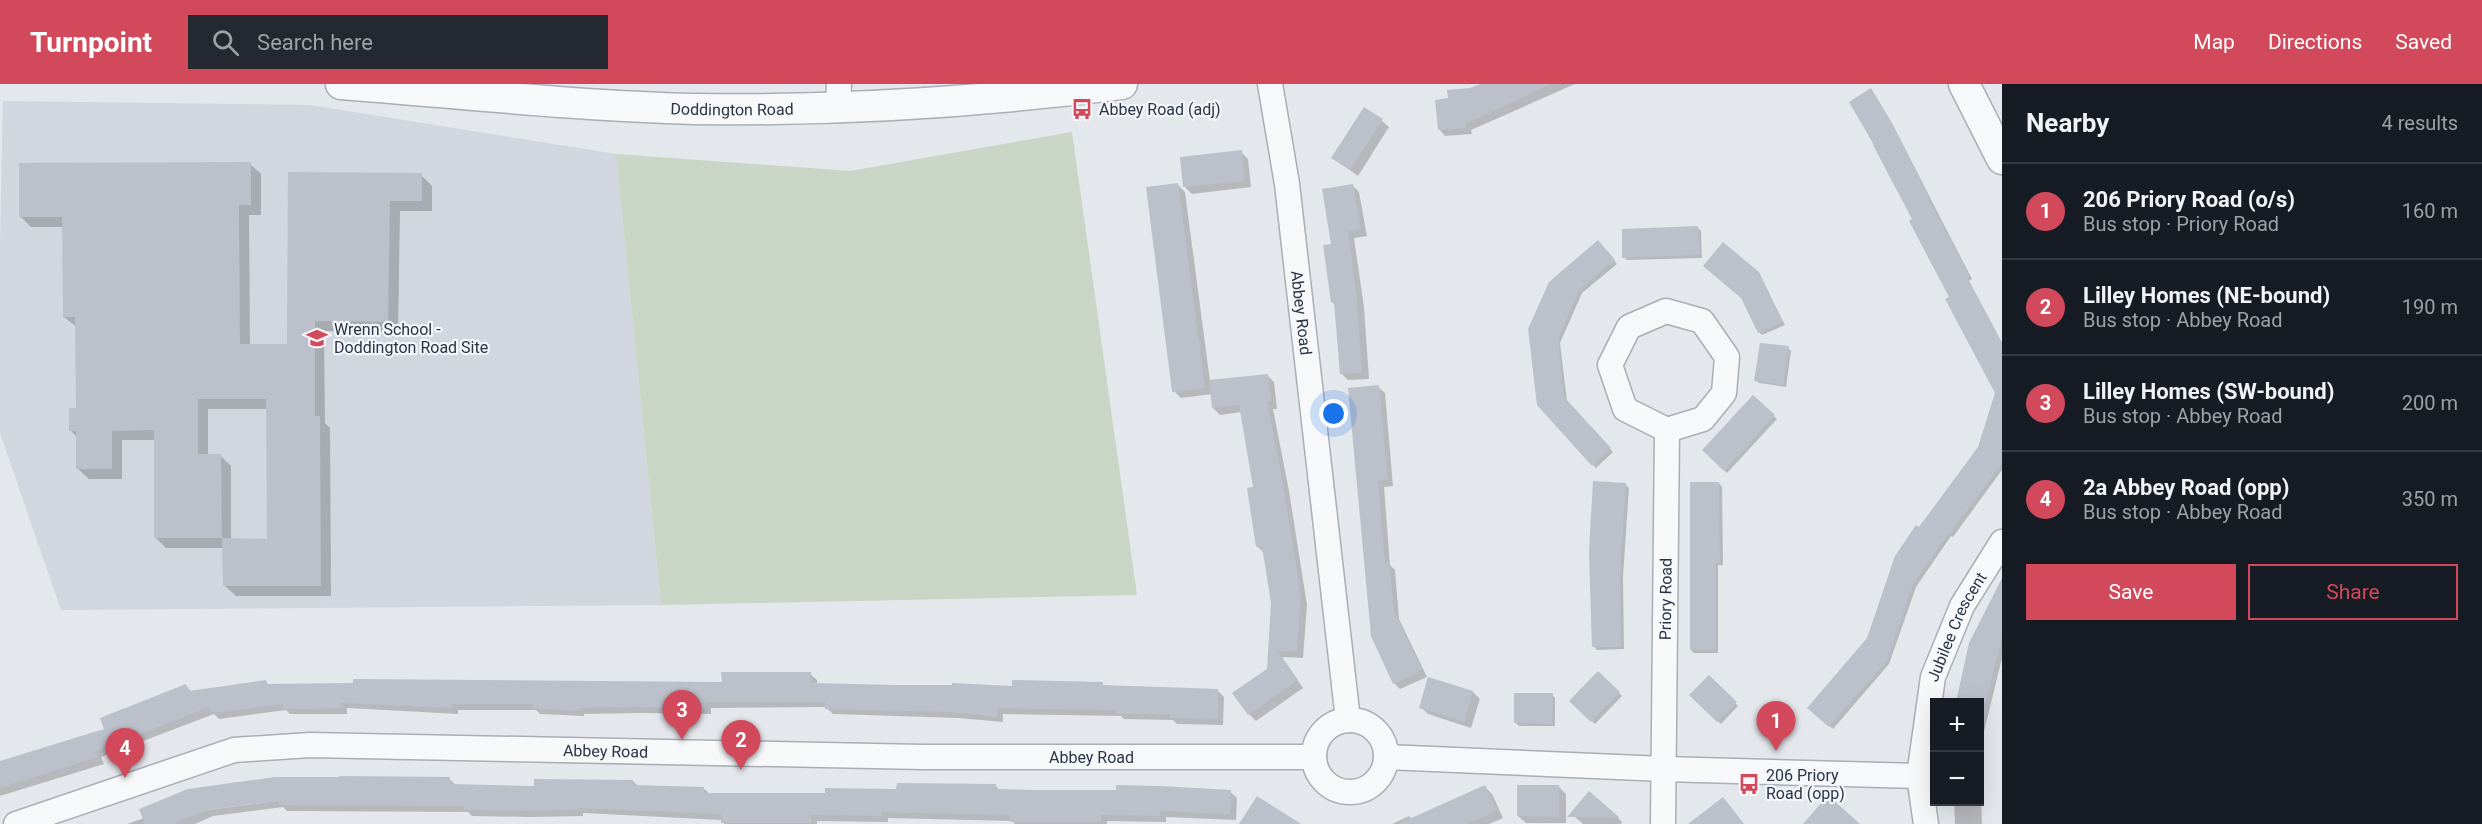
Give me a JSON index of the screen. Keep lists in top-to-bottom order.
{
  "streets": {
    "street": [
      "Doddington Road",
      "Abbey Road",
      "Priory Road",
      "Jubilee Crescent"
    ]
  },
  "places": {
    "bus stop": ["Abbey Road (adj)", "206 Priory Road (opp)"],
    "school or university": ["Wrenn School - Doddington Road Site"]
  },
  "page": {
    "header": "Turnpoint",
    "search": "Search here",
    "nav": ["Map", "Directions", "Saved"],
    "heading": ["Nearby", "4 results"],
    "list": [
      {
        "mark": "1",
        "name": "206 Priory Road (o/s)",
        "note": "Bus stop · Priory Road",
        "value": "160 m"
      },
      {
        "mark": "2",
        "name": "Lilley Homes (NE-bound)",
        "note": "Bus stop · Abbey Road",
        "value": "190 m"
      },
      {
        "mark": "3",
        "name": "Lilley Homes (SW-bound)",
        "note": "Bus stop · Abbey Road",
        "value": "200 m"
      },
      {
        "mark": "4",
        "name": "2a Abbey Road (opp)",
        "note": "Bus stop · Abbey Road",
        "value": "350 m"
      }
    ],
    "buttons": ["Save", "Share"],
    "pins": [
      "3",
      "1",
      "2",
      "4"
    ],
    "map_buttons": ["+", "−"]
  }
}
